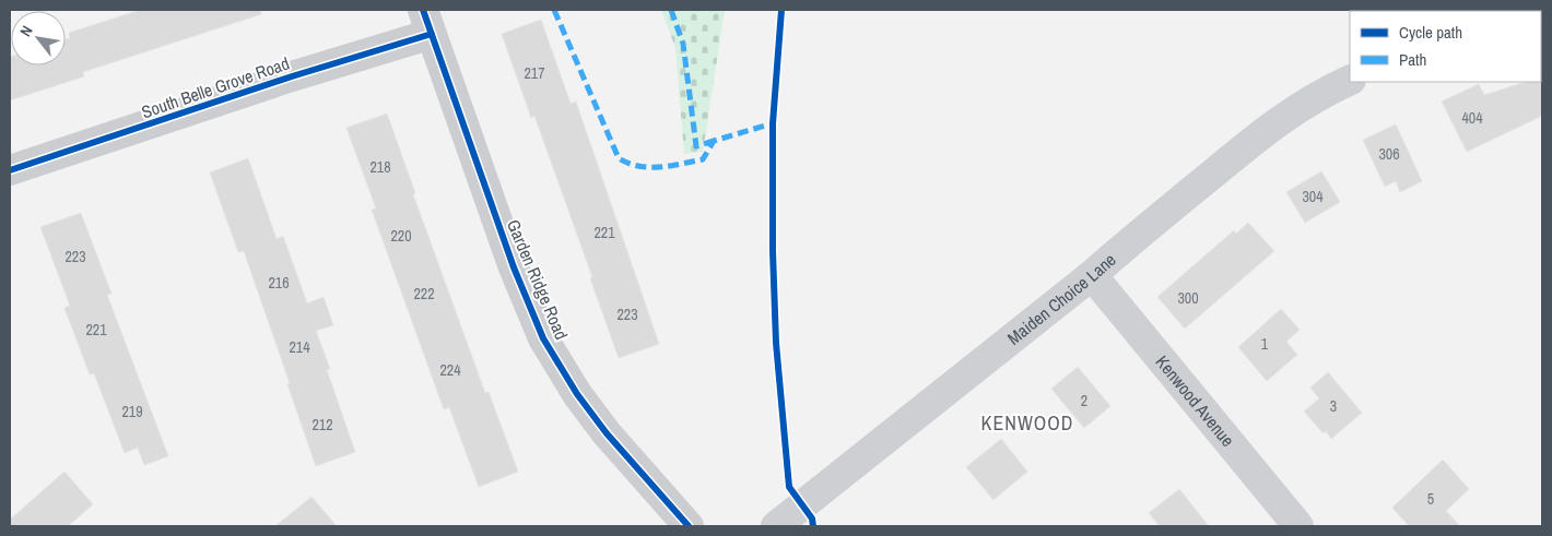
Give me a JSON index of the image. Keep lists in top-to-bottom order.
{
  "streets": {
    "main road": ["Maiden Choice Lane", "Kenwood Avenue"],
    "street": ["South Belle Grove Road", "Garden Ridge Road"]
  },
  "crossings": [
    ["South Belle Grove Road", "Garden Ridge Road"],
    ["Maiden Choice Lane", "Kenwood Avenue"]
  ],
  "districts": ["KENWOOD"],
  "house_numbers": [
    "217",
    "404",
    "306",
    "218",
    "304",
    "221",
    "220",
    "223",
    "216",
    "222",
    "300",
    "223",
    "221",
    "1",
    "214",
    "224",
    "2",
    "3",
    "219",
    "212",
    "5"
  ],
  "legend": ["Cycle path", "Path"],
  "north": "top left"
}
